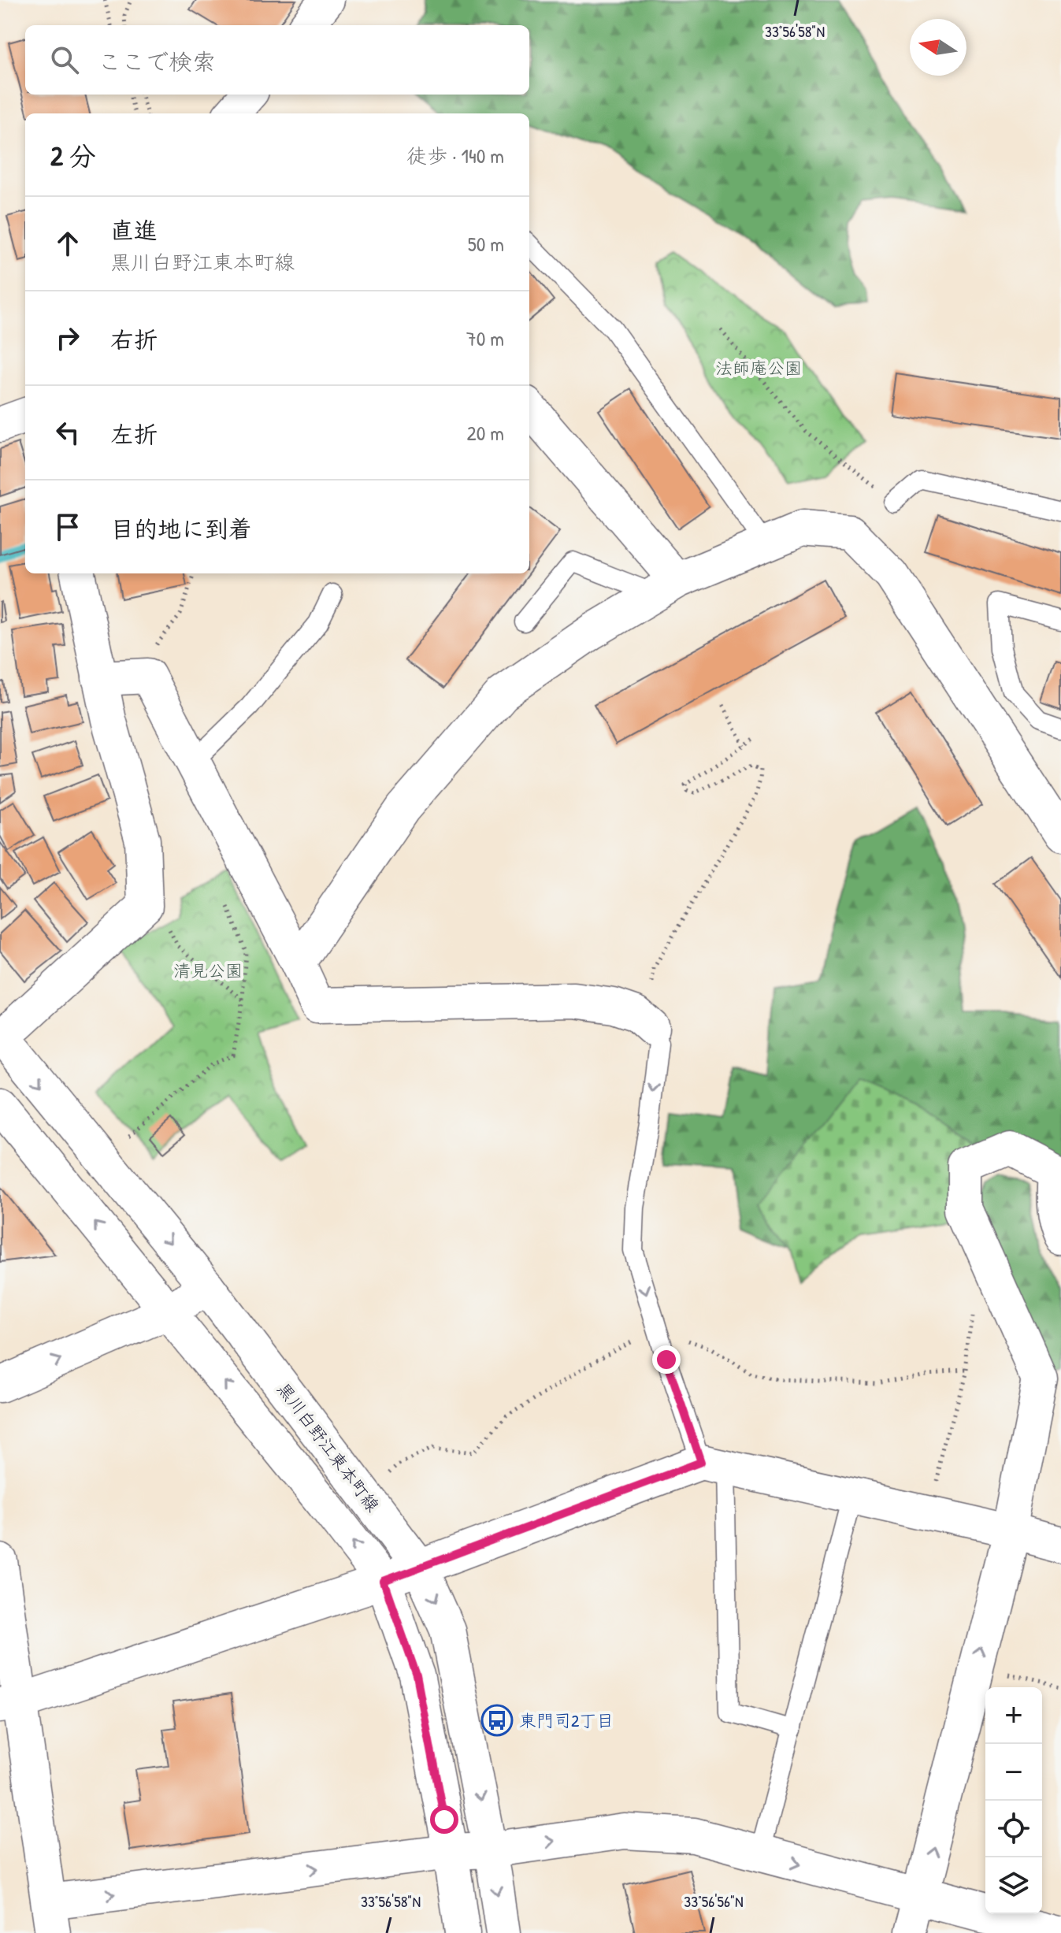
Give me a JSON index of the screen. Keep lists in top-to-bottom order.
{
  "streets": {
    "street": ["黒川白野江東本町線"]
  },
  "parks": ["法師庵公園", "清見公園"],
  "places": {
    "bus stop": ["東門司2丁目"]
  },
  "north": "left",
  "page": {
    "search": "ここで検索",
    "heading": ["2 分", "徒歩 · 140 m"],
    "list": [
      ["直進", "黒川白野江東本町線", "50 m"],
      ["右折", "70 m"],
      ["左折", "20 m"],
      "目的地に到着"
    ],
    "map_buttons": ["+", "−"]
  },
  "coordinates": ["33°56'58\"N", "33°56'56\"N"]
}
